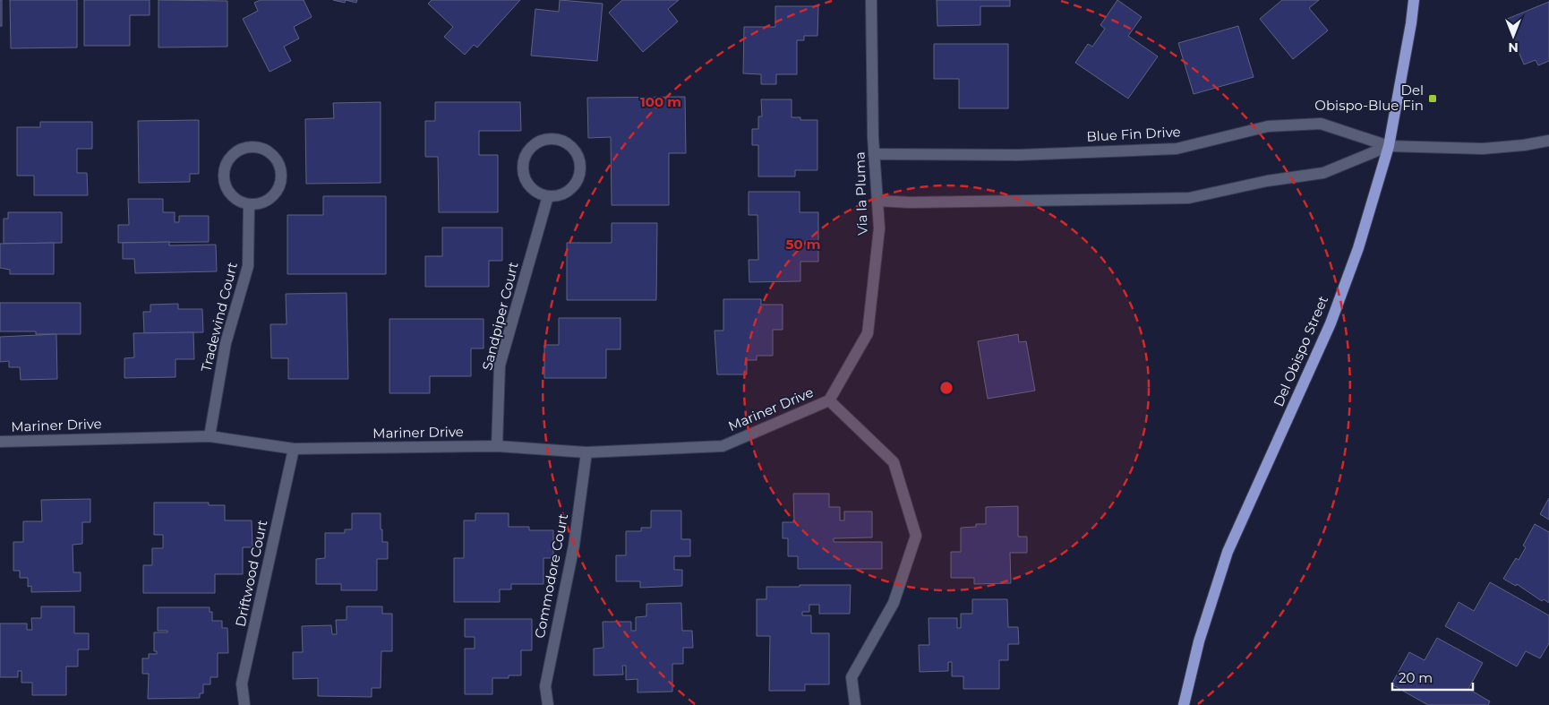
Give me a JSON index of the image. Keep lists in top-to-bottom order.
{
  "streets": {
    "main road": ["Del Obispo Street"],
    "street": [
      "Blue Fin Drive",
      "Via la Pluma",
      "Sandpiper Court",
      "Tradewind Court",
      "Mariner Drive",
      "Driftwood Court",
      "Commodore Court"
    ]
  },
  "crossings": [
    ["Blue Fin Drive", "Via la Pluma"],
    ["Blue Fin Drive", "Del Obispo Street"],
    ["Via la Pluma", "Mariner Drive"],
    ["Sandpiper Court", "Mariner Drive"],
    ["Tradewind Court", "Mariner Drive"],
    ["Mariner Drive", "Driftwood Court"],
    ["Mariner Drive", "Commodore Court"]
  ],
  "places": {
    "transit": ["Del Obispo-Blue Fin"]
  },
  "scale_bar": "20 m",
  "north": "bottom",
  "rings": ["100 m", "50 m"]
}
